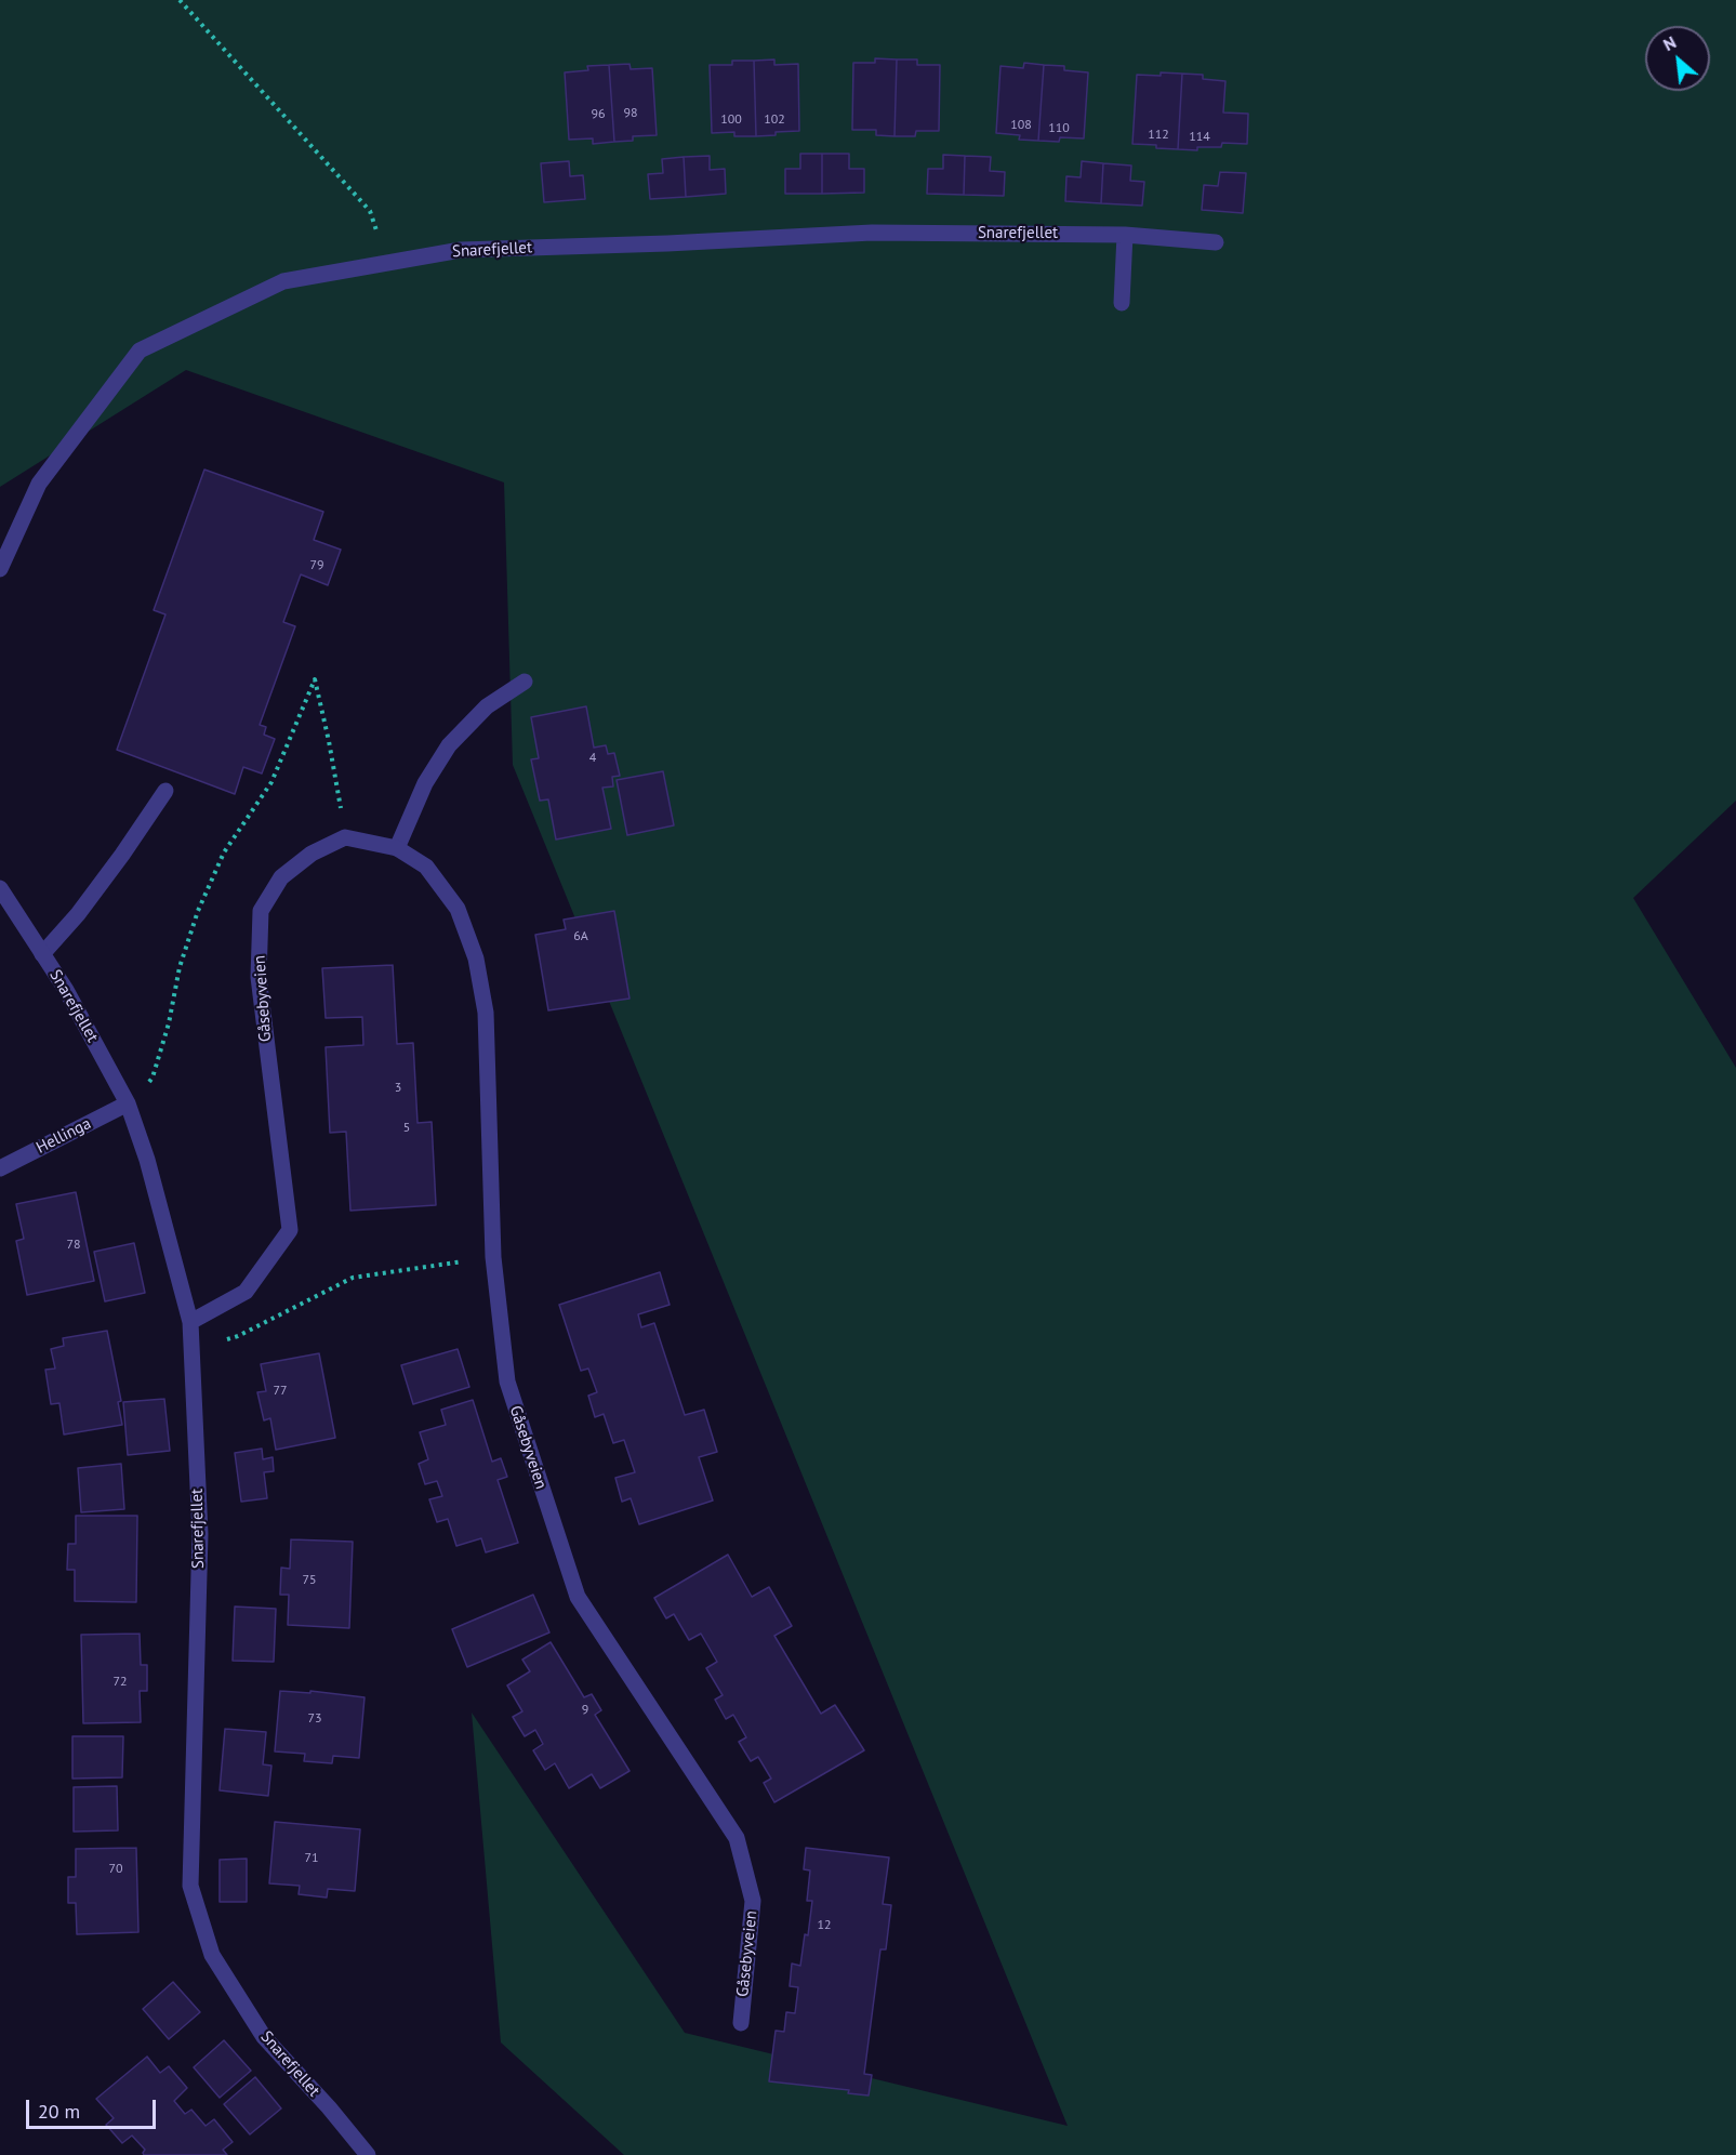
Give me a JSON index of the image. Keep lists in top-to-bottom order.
{
  "streets": {
    "street": ["Snarefjellet", "Gåsebyveien", "Hellinga"]
  },
  "crossings": [
    ["Snarefjellet", "Gåsebyveien"],
    ["Snarefjellet", "Hellinga"]
  ],
  "house_numbers": [
    "98",
    "96",
    "100",
    "102",
    "108",
    "110",
    "112",
    "114",
    "79",
    "4",
    "6A",
    "3",
    "5",
    "78",
    "77",
    "75",
    "72",
    "9",
    "73",
    "71",
    "70",
    "12"
  ],
  "scale_bar": "20 m",
  "north": "top left"
}
